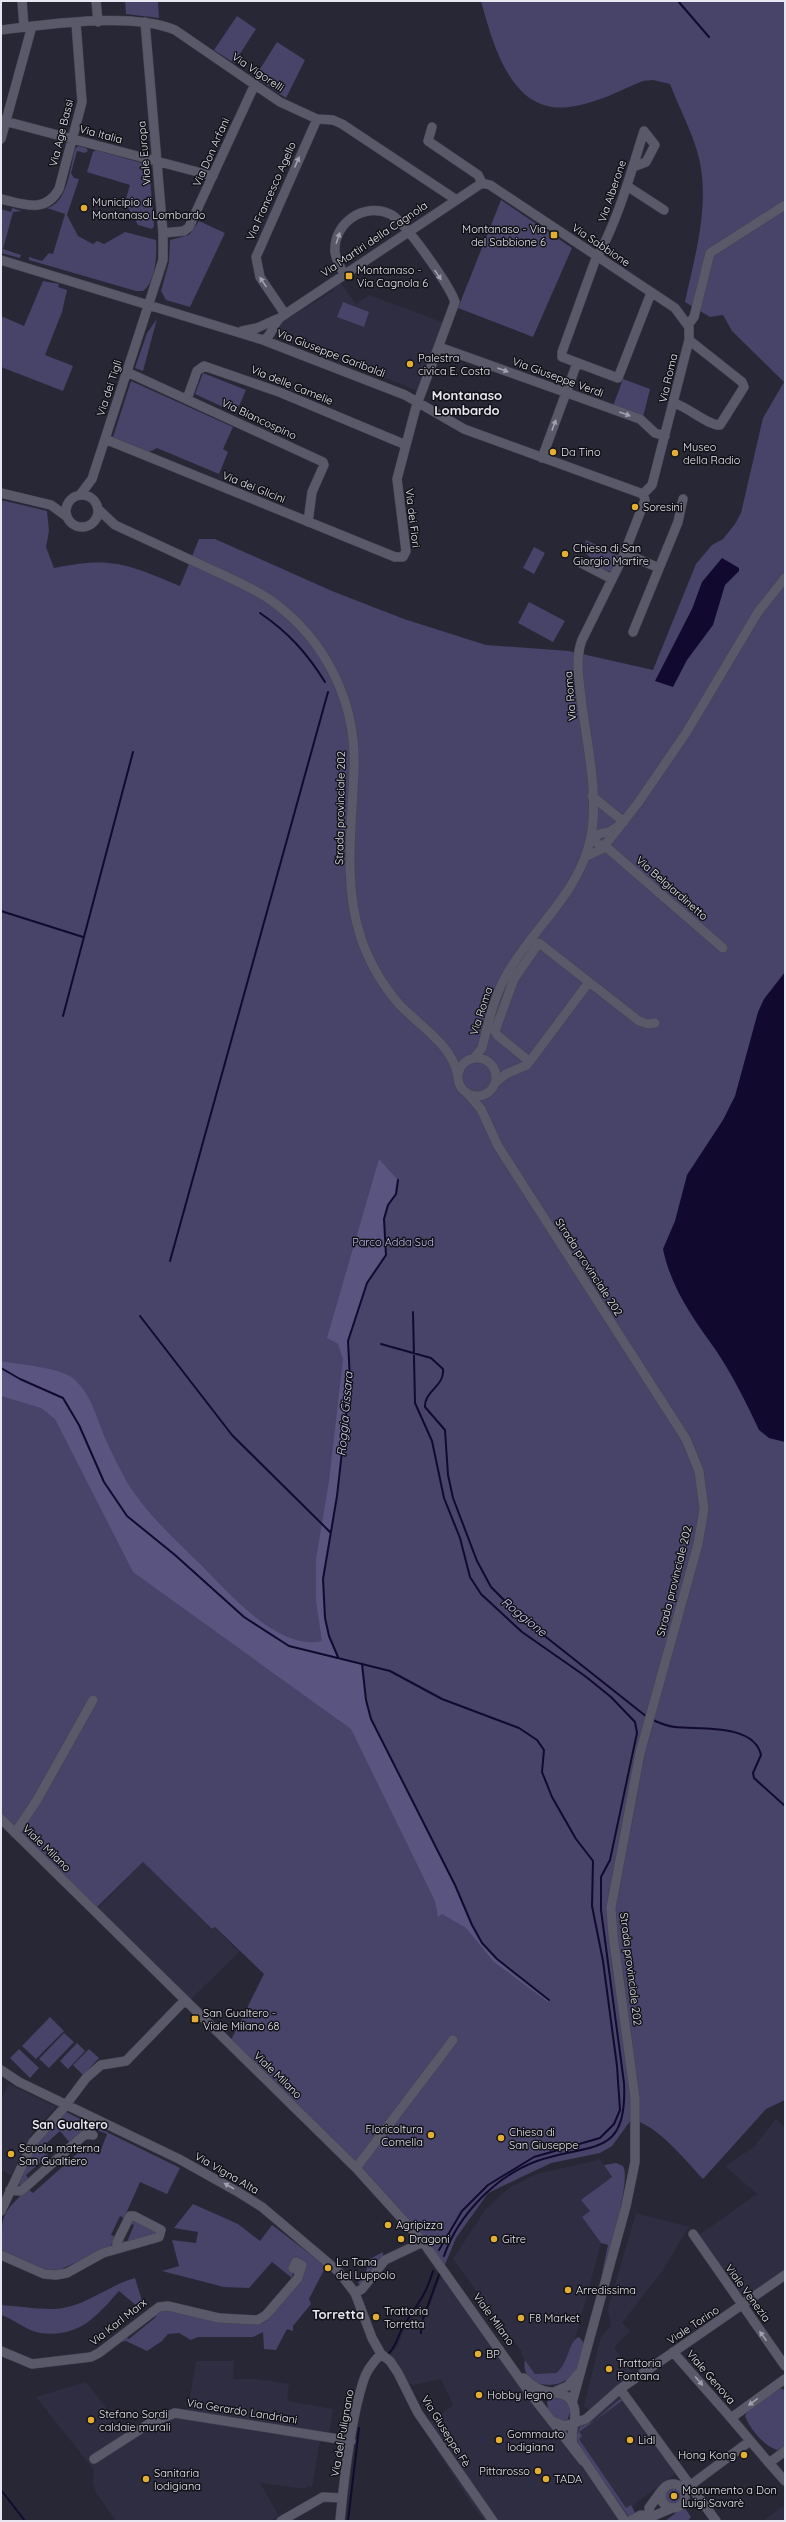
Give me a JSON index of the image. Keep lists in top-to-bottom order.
{
  "streets": {
    "street": [
      "Via Vigorelli",
      "Via Age Bassi",
      "Via Italia",
      "Via Don Arfani",
      "Viale Europa",
      "Via Francesco Agello",
      "Via Alberone",
      "Via Martiri della Cagnola",
      "Via Sabbione",
      "Via Giuseppe Garibaldi",
      "Via Giuseppe Verdi",
      "Via Roma",
      "Via delle Camelie",
      "Via dei Tigli",
      "Via Biancospino",
      "Via dei Glicini",
      "Via dei Fiori",
      "Strada provinciale 202",
      "Via Belgiardinetto",
      "Viale Milano",
      "Via Vigna Alta",
      "Viale Venezia",
      "Via Karl Marx",
      "Viale Torino",
      "Viale Genova",
      "Via Gerardo Landriani",
      "Via Giuseppe Fè",
      "Via del Pulignano"
    ]
  },
  "crossings": [
    ["Via Vigorelli", "Via Age Bassi"],
    ["Via Vigorelli", "Via Don Arfani"],
    ["Via Vigorelli", "Viale Europa"],
    ["Via Vigorelli", "Via Francesco Agello"],
    ["Via Vigorelli", "Via Martiri della Cagnola"],
    ["Via Age Bassi", "Via Italia"],
    ["Via Italia", "Via Don Arfani"],
    ["Via Italia", "Viale Europa"],
    ["Via Don Arfani", "Viale Europa"],
    ["Viale Europa", "Via Giuseppe Garibaldi"],
    ["Viale Europa", "Via dei Tigli"],
    ["Via Francesco Agello", "Via Martiri della Cagnola"],
    ["Via Alberone", "Via Sabbione"],
    ["Via Martiri della Cagnola", "Via Sabbione"],
    ["Via Martiri della Cagnola", "Via Giuseppe Garibaldi"],
    ["Via Martiri della Cagnola", "Via dei Fiori"],
    ["Via Giuseppe Garibaldi", "Via Roma"],
    ["Via Giuseppe Garibaldi", "Via dei Tigli"],
    ["Via Giuseppe Garibaldi", "Via dei Fiori"],
    ["Via Giuseppe Verdi", "Via Roma"],
    ["Via Giuseppe Verdi", "Via dei Fiori"],
    ["Via Roma", "Strada provinciale 202"],
    ["Via Roma", "Via Belgiardinetto"],
    ["Via delle Camelie", "Via Biancospino"],
    ["Via delle Camelie", "Via dei Fiori"],
    ["Via dei Tigli", "Via Biancospino"],
    ["Via dei Tigli", "Via dei Glicini"],
    ["Via dei Tigli", "Strada provinciale 202"],
    ["Via Biancospino", "Via dei Glicini"],
    ["Via dei Glicini", "Via dei Fiori"],
    ["Strada provinciale 202", "Viale Milano"],
    ["Strada provinciale 202", "Viale Torino"],
    ["Viale Milano", "Viale Torino"],
    ["Via Vigna Alta", "Via Giuseppe Fè"],
    ["Via Vigna Alta", "Via del Pulignano"],
    ["Viale Venezia", "Viale Torino"],
    ["Viale Torino", "Viale Genova"],
    ["Via Gerardo Landriani", "Via del Pulignano"],
    ["Via Giuseppe Fè", "Via del Pulignano"]
  ],
  "one_way": [
    "Via Francesco Agello",
    "Via Giuseppe Verdi",
    "Via Vigna Alta",
    "Viale Venezia"
  ],
  "districts": ["Montanaso Lombardo", "San Gualtero", "Torretta"],
  "water": ["Roggia Gissara", "Roggione"],
  "parks": ["Parco Adda Sud"],
  "places": {
    "other": [
      "Municipio di Montanaso Lombardo",
      "Palestra civica E. Costa",
      "Da Tino",
      "Museo della Radio",
      "Soresini",
      "Chiesa di San Giorgio Martire",
      "Floricoltura Comella",
      "Chiesa di San Giuseppe",
      "Scuola materna San Gualtiero",
      "Agripizza",
      "Dragoni",
      "Gitre",
      "La Tana del Luppolo",
      "Arredissima",
      "Trattoria Torretta",
      "F8 Market",
      "BP",
      "Trattoria Fontana",
      "Hobby legno",
      "Stefano Sordi caldaie murali",
      "Gommauto lodigiana",
      "Lidl",
      "Hong Kong",
      "Pittarosso",
      "Sanitaria lodigiana",
      "TADA",
      "Monumento a Don Luigi Savarè"
    ],
    "transit": ["Montanaso - Via del Sabbione 6", "Montanaso - Via Cagnola 6", "San Gualtero - Viale Milano 68"]
  }
}
